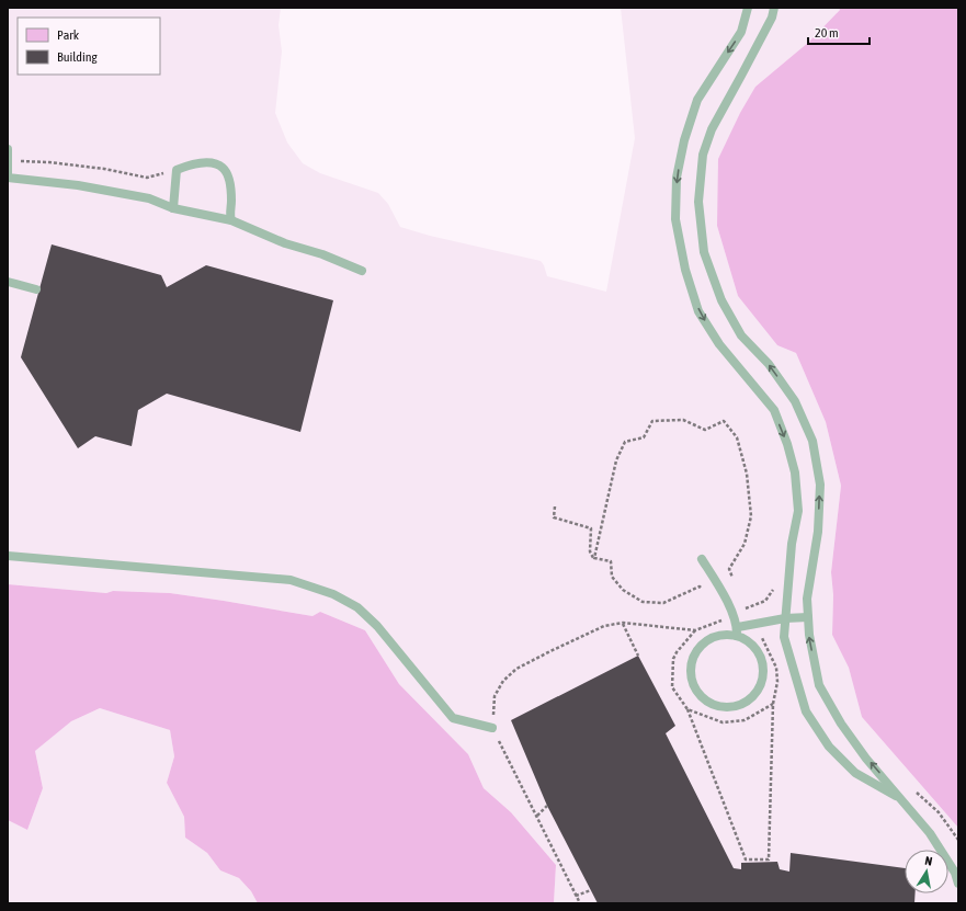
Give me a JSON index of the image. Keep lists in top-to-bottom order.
{
  "legend": ["Park", "Building"],
  "scale_bar": "20 m",
  "north": "top"
}
